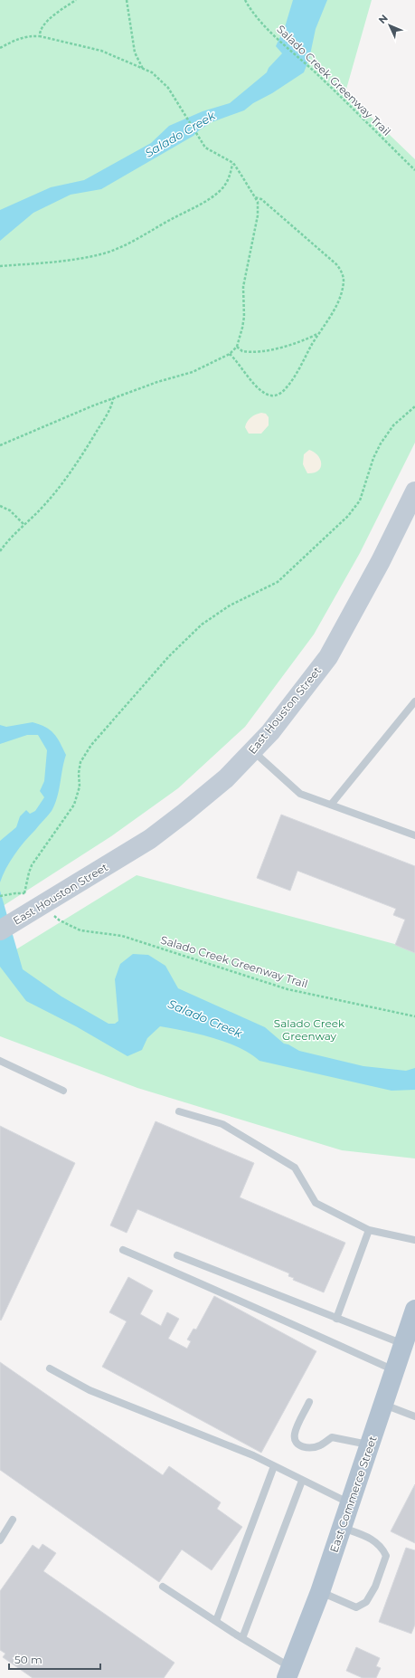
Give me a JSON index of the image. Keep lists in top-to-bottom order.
{
  "streets": {
    "main road": ["East Houston Street", "East Commerce Street"],
    "path": ["Salado Creek Greenway Trail"]
  },
  "water": ["Salado Creek"],
  "parks": ["Salado Creek Greenway"],
  "scale_bar": "50 m",
  "north": "top left"
}
